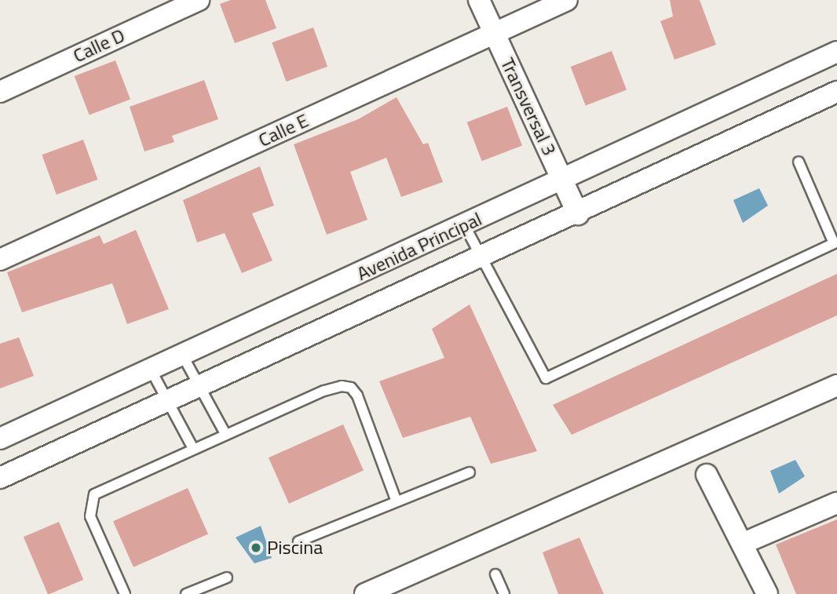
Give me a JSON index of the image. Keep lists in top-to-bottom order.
{
  "streets": {
    "street": [
      "Calle D",
      "Transversal 3",
      "Calle E",
      "Avenida Principal"
    ]
  },
  "crossings": [
    ["Transversal 3", "Calle E"],
    ["Transversal 3", "Avenida Principal"]
  ],
  "places": ["Piscina"]
}
